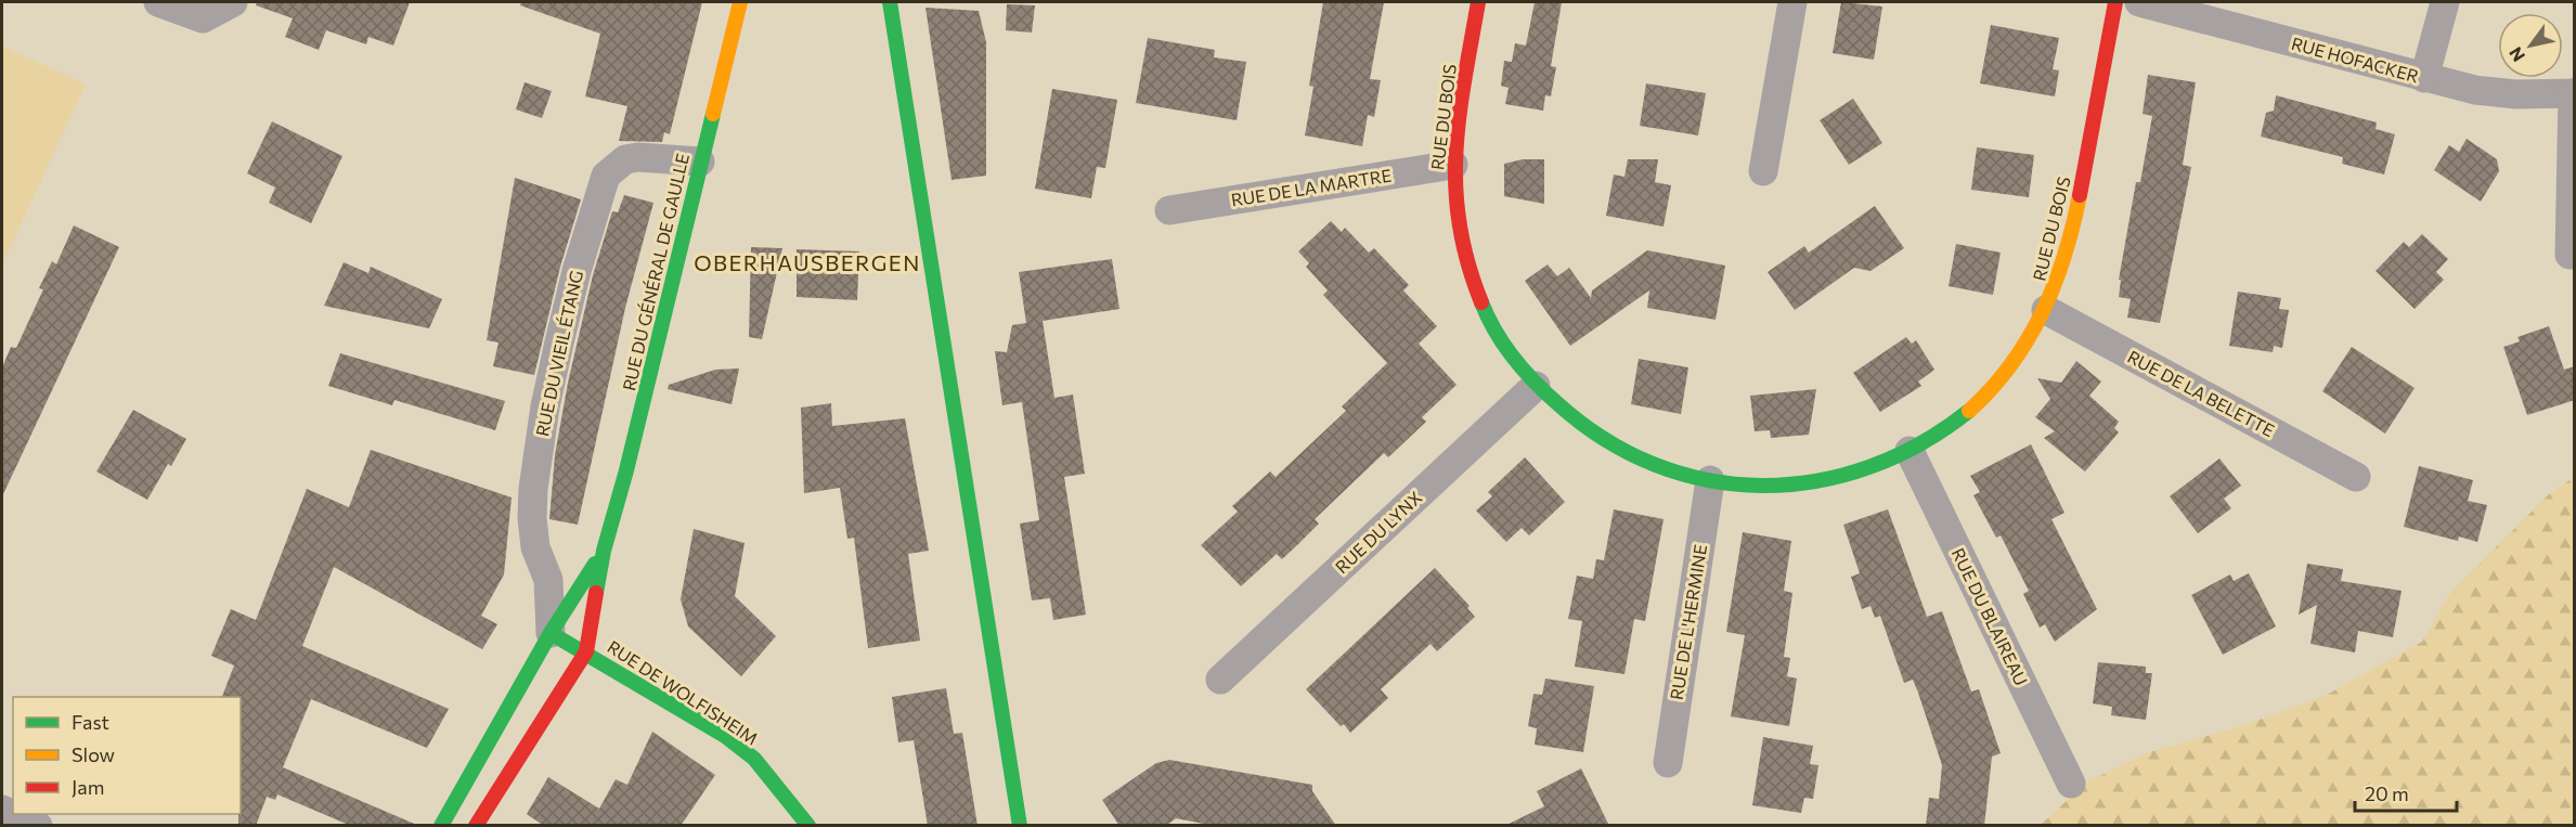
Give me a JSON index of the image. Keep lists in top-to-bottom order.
{
  "streets": {
    "street": [
      "RUE HOFACKER",
      "RUE DU BOIS",
      "RUE DE LA MARTRE",
      "RUE DU GÉNÉRAL DE GAULLE",
      "RUE DU VIEIL ÉTANG",
      "RUE DE LA BELETTE",
      "RUE DU LYNX",
      "RUE DU BLAIREAU",
      "RUE DE L'HERMINE",
      "RUE DE WOLFISHEIM"
    ]
  },
  "crossings": [
    ["RUE DU BOIS", "RUE DE LA MARTRE"],
    ["RUE DU BOIS", "RUE DE LA BELETTE"],
    ["RUE DU BOIS", "RUE DU LYNX"],
    ["RUE DU BOIS", "RUE DU BLAIREAU"],
    ["RUE DU BOIS", "RUE DE L'HERMINE"],
    ["RUE DU GÉNÉRAL DE GAULLE", "RUE DU VIEIL ÉTANG"],
    ["RUE DU GÉNÉRAL DE GAULLE", "RUE DE WOLFISHEIM"]
  ],
  "districts": ["OBERHAUSBERGEN"],
  "legend": ["Fast", "Slow", "Jam"],
  "scale_bar": "20 m",
  "north": "bottom left"
}
